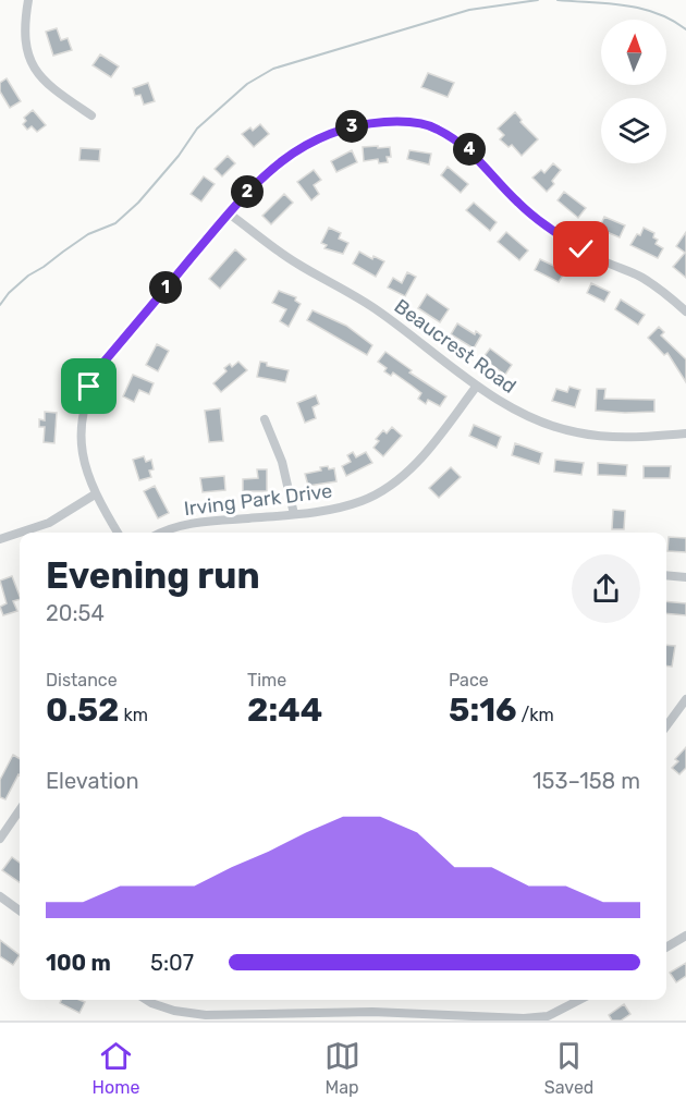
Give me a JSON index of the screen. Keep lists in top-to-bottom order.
{
  "streets": {
    "street": ["Beaucrest Road", "Irving Park Drive"]
  },
  "crossings": [
    ["Beaucrest Road", "Irving Park Drive"]
  ],
  "north": "top",
  "page": {
    "pins": [
      "3",
      "4",
      "2",
      "1"
    ],
    "heading": ["Evening run", "20:54"],
    "stats": [
      ["Distance", "0.52 km"],
      ["Time", "2:44"],
      ["Pace", "5:16 /km"]
    ],
    "chart": ["Elevation", "153–158 m"],
    "list": [
      {
        "name": "100 m",
        "note": "5:07"
      }
    ],
    "tabs": ["Home", "Map", "Saved"]
  }
}
